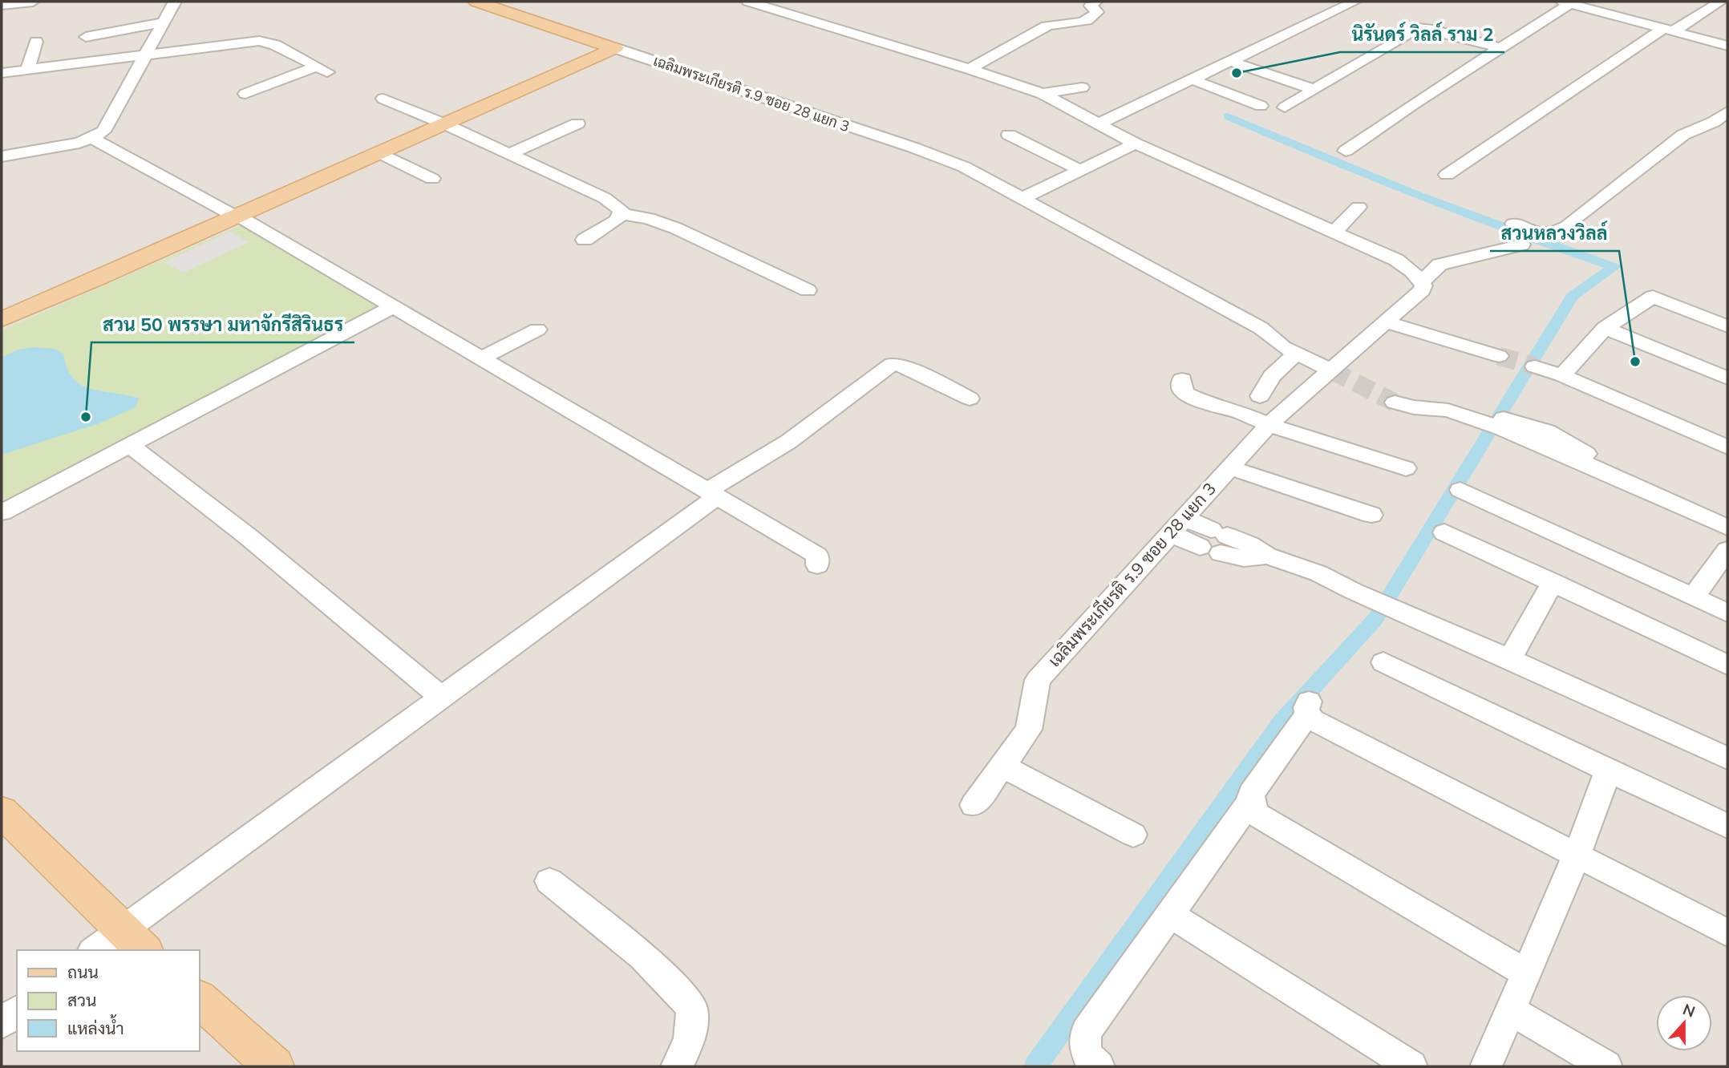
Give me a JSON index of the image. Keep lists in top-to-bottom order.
{
  "streets": {
    "main road": ["เฉลิมพระเกียรติ ร.9 ซอย 28 แยก 3"]
  },
  "places": ["นิรันดร์ วิลล์ ราม 2", "สวนหลวงวิลล์", "สวน 50 พรรษา มหาจักรีสิรินธร"],
  "legend": ["ถนน", "สวน", "แหล่งน้ำ"],
  "north": "top"
}
